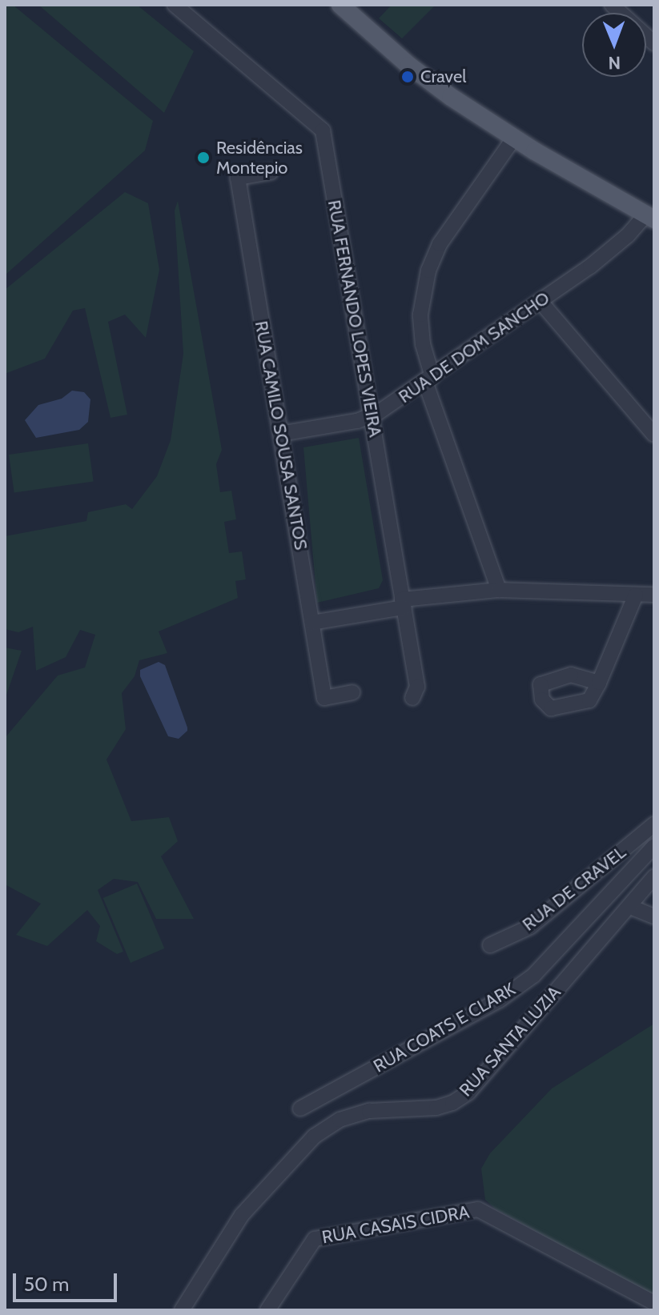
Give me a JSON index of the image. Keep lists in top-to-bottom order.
{
  "streets": {
    "street": [
      "RUA FERNANDO LOPES VIEIRA",
      "RUA DE DOM SANCHO",
      "RUA CAMILO SOUSA SANTOS",
      "RUA DE CRAVEL",
      "RUA COATS E CLARK",
      "RUA SANTA LUZIA",
      "RUA CASAIS CIDRA"
    ]
  },
  "crossings": [
    ["RUA FERNANDO LOPES VIEIRA", "RUA DE DOM SANCHO"],
    ["RUA DE DOM SANCHO", "RUA CAMILO SOUSA SANTOS"]
  ],
  "places": ["Cravel", "Residências Montepio"],
  "scale_bar": "50 m",
  "north": "bottom"
}
